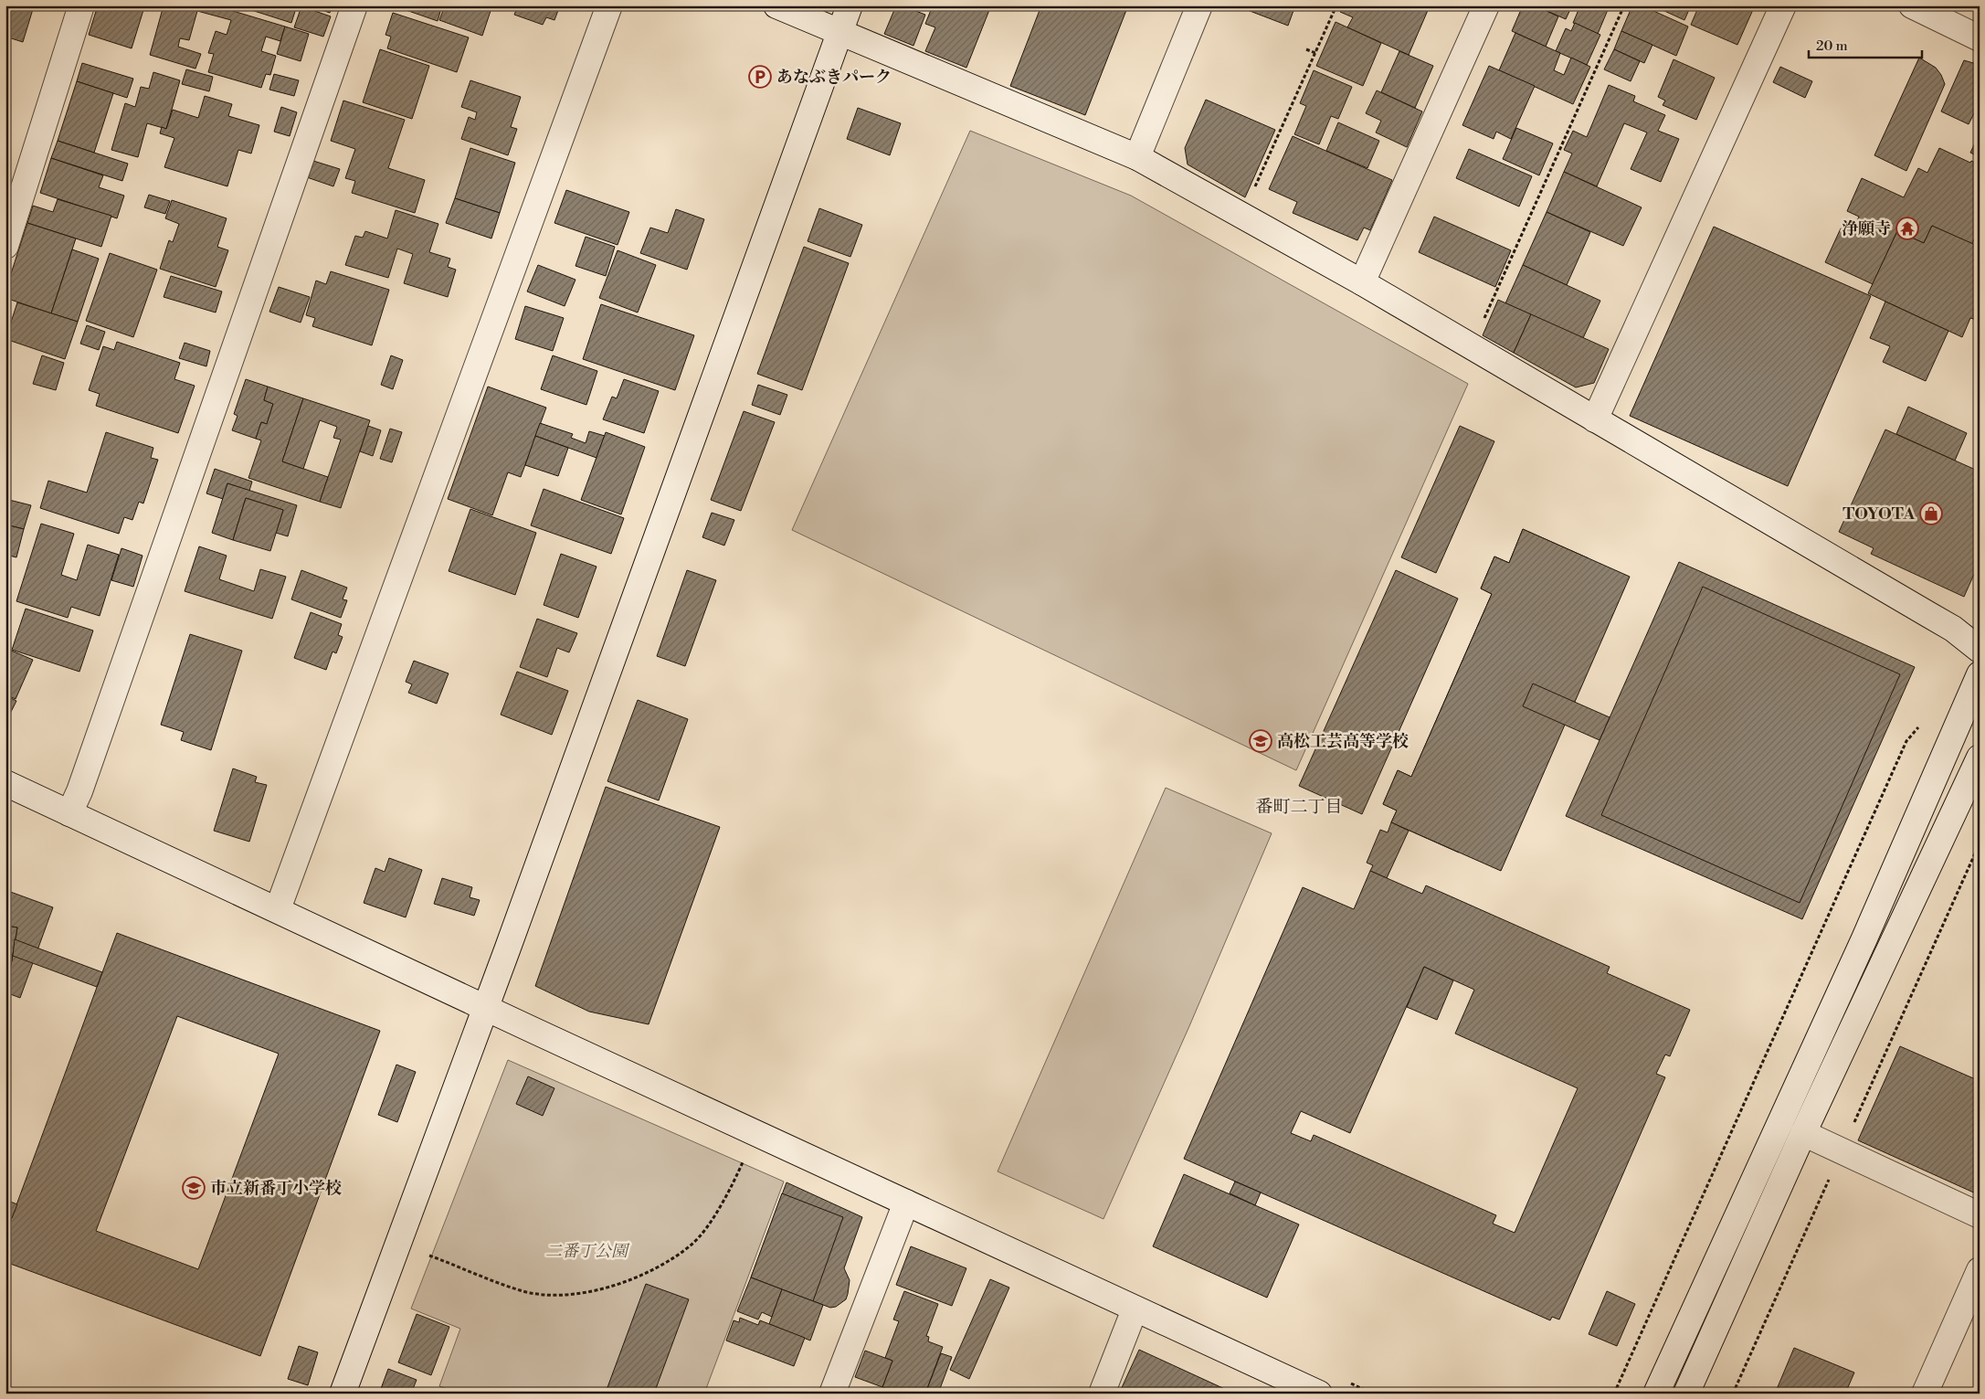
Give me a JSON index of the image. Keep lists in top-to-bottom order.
{
  "districts": ["番町二丁目"],
  "parks": ["二番丁公園"],
  "places": {
    "parking": ["あなぶきパーク"],
    "temple": ["浄願寺"],
    "shop": ["TOYOTA"],
    "school or university": ["高松工芸高等学校", "市立新番丁小学校"]
  },
  "scale_bar": "20 m"
}
